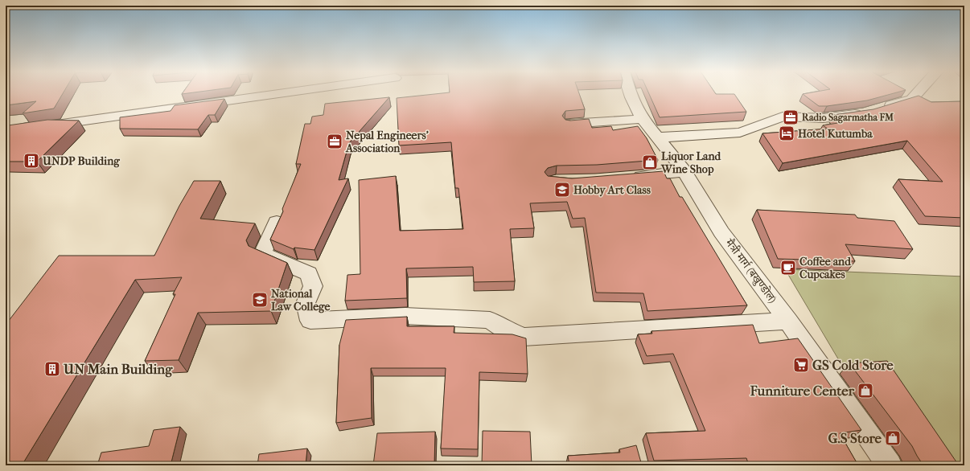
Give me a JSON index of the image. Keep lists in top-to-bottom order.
{
  "streets": {
    "street": ["मैत्री मार्ग (बखुण्डोल)"]
  },
  "places": {
    "office": ["Radio Sagarmatha FM", "Nepal Engineers' Association"],
    "hotel": ["Hotel Kutumba"],
    "building": ["UNDP Building", "UN Main Building"],
    "shop": ["Liquor Land Wine Shop", "Funniture Center", "G.S Store"],
    "school or university": ["Hobby Art Class", "National Law College"],
    "cafe": ["Coffee and Cupcakes"],
    "supermarket": ["GS Cold Store"]
  }
}
